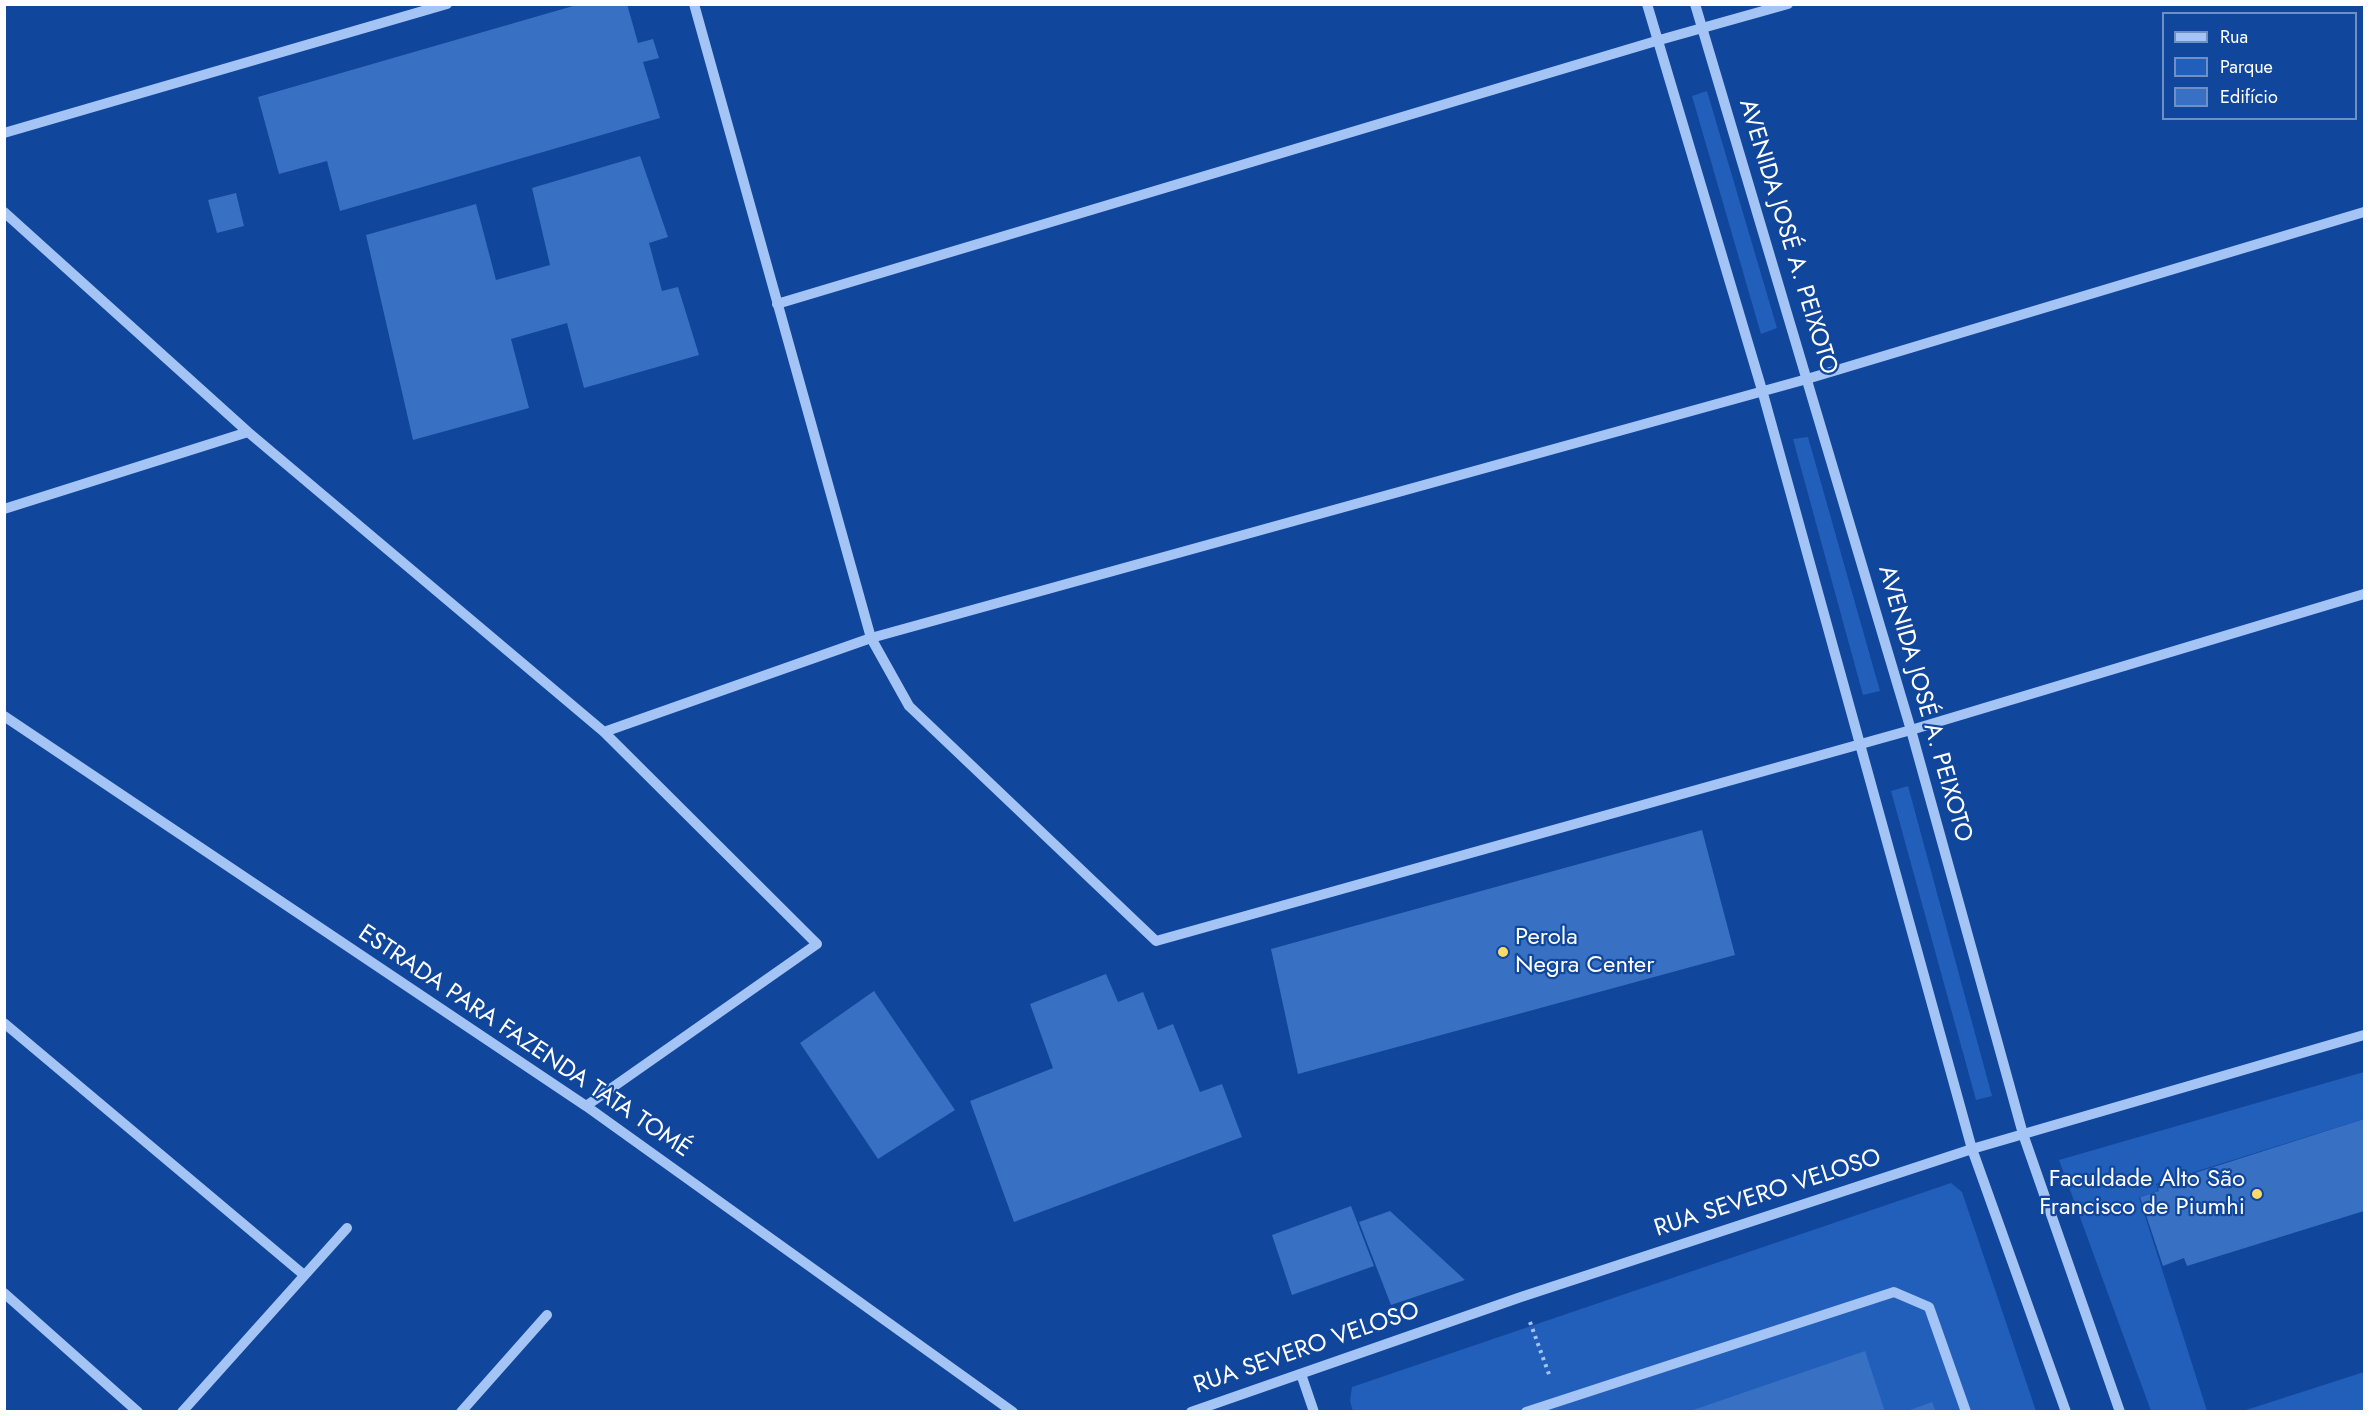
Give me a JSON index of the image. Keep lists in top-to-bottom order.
{
  "streets": {
    "street": ["AVENIDA JOSÉ A. PEIXOTO", "ESTRADA PARA FAZENDA TATA TOMÉ", "RUA SEVERO VELOSO"]
  },
  "crossings": [
    ["AVENIDA JOSÉ A. PEIXOTO", "RUA SEVERO VELOSO"]
  ],
  "places": ["Perola Negra Center", "Faculdade Alto São Francisco de Piumhi"],
  "legend": ["Rua", "Parque", "Edifício"]
}
